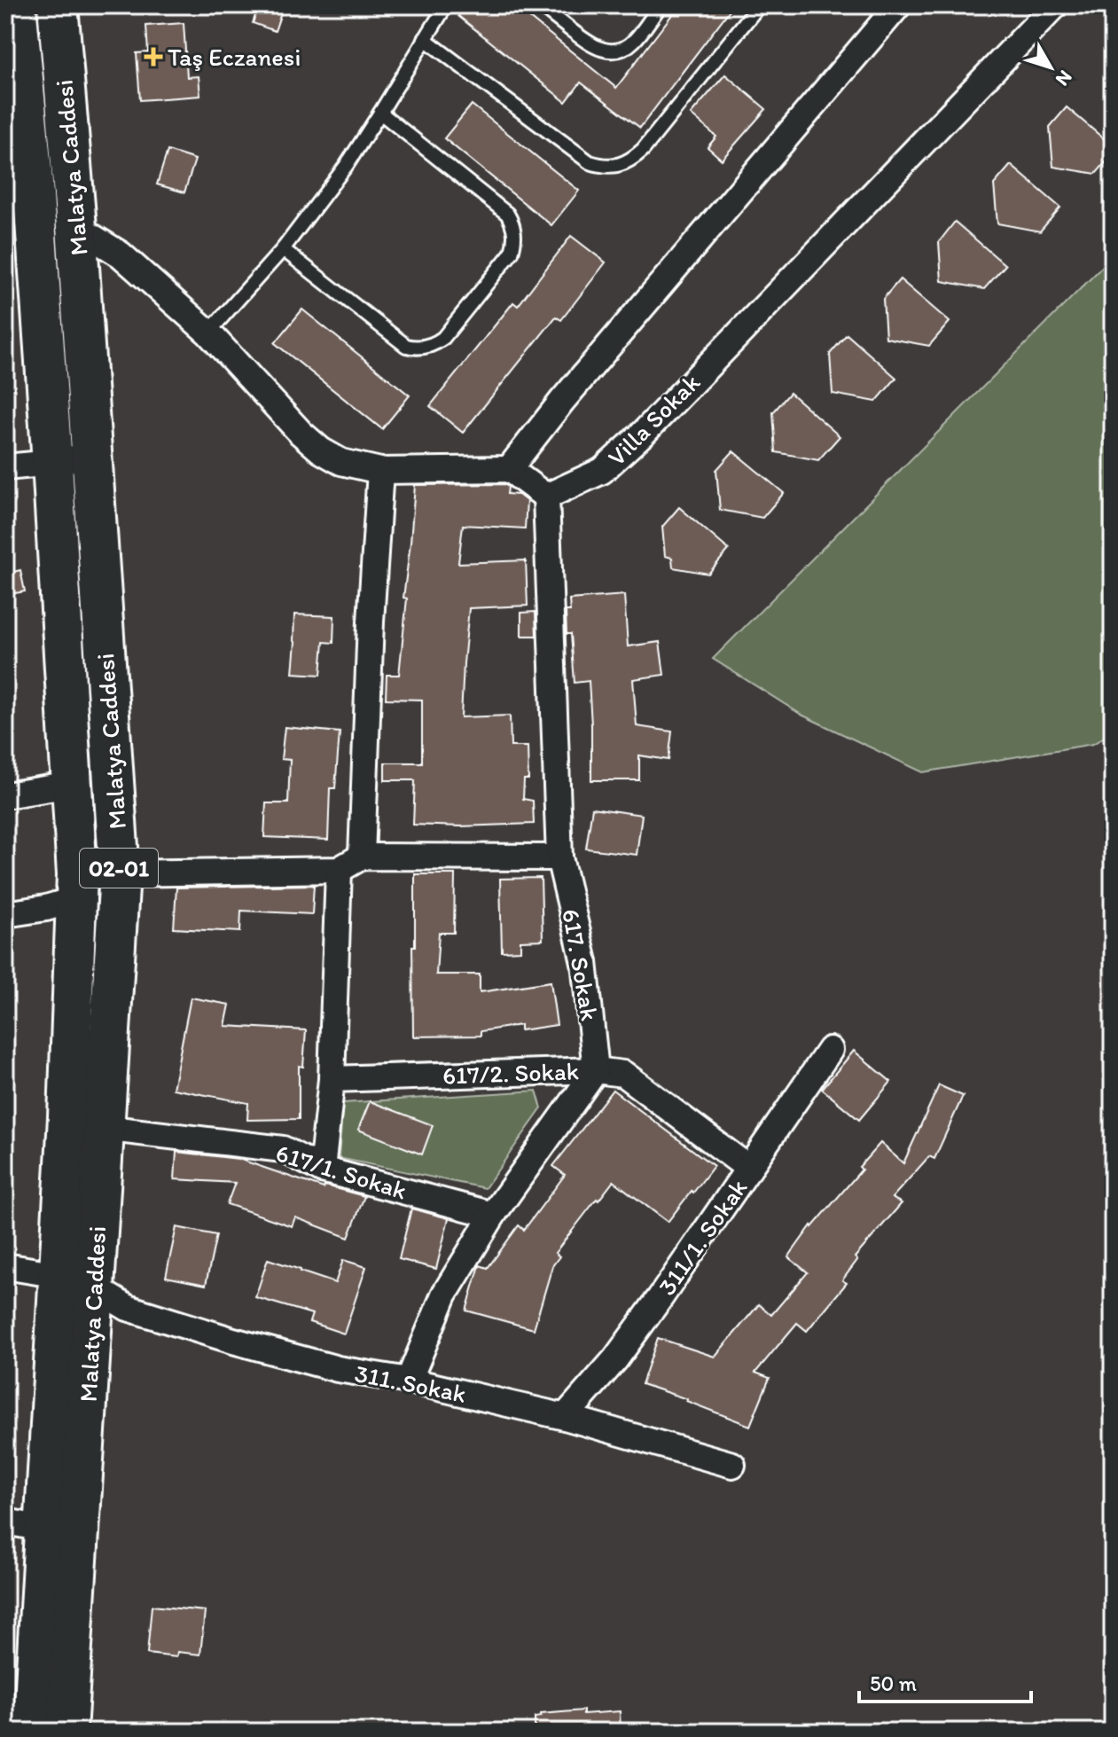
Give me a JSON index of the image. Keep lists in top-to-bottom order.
{
  "streets": {
    "main road": ["Malatya Caddesi", "02-01"],
    "street": [
      "Villa Sokak",
      "617. Sokak",
      "617/2. Sokak",
      "617/1. Sokak",
      "311/1. Sokak",
      "311. Sokak"
    ]
  },
  "crossings": [
    ["Malatya Caddesi", "617/1. Sokak"],
    ["Malatya Caddesi", "311. Sokak"],
    ["Villa Sokak", "617. Sokak"],
    ["617. Sokak", "617/2. Sokak"],
    ["617/2. Sokak", "311/1. Sokak"],
    ["311/1. Sokak", "311. Sokak"]
  ],
  "places": {
    "health": ["Taş Eczanesi"]
  },
  "scale_bar": "50 m",
  "north": "bottom right"
}
